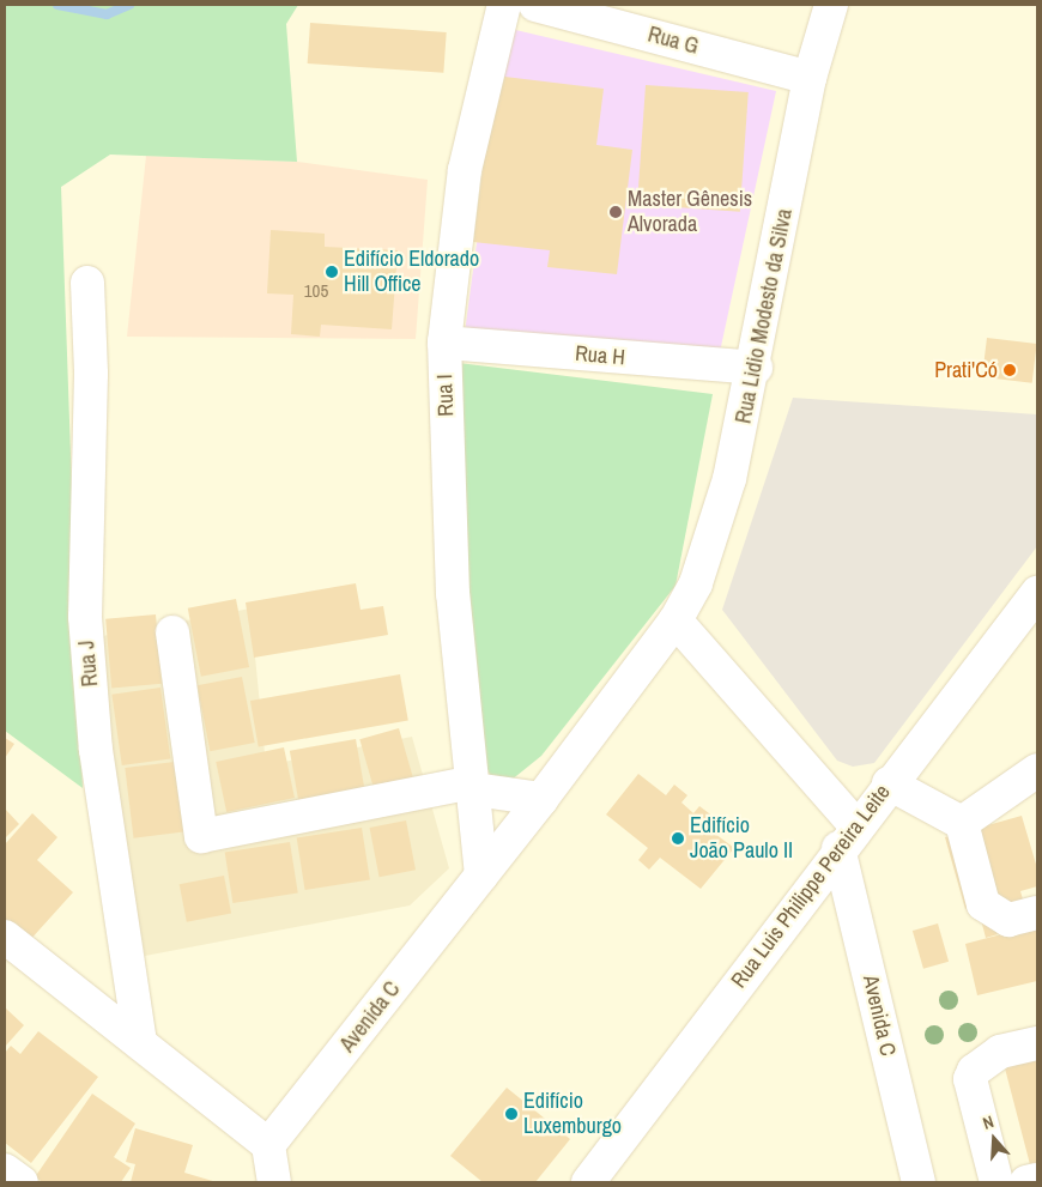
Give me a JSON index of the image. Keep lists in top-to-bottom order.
{
  "streets": {
    "street": [
      "Rua G",
      "Rua Lidio Modesto da Silva",
      "Rua H",
      "Rua I",
      "Rua J",
      "Rua Luis Philippe Pereira Leite",
      "Avenida C"
    ]
  },
  "crossings": [
    ["Rua G", "Rua Lidio Modesto da Silva"],
    ["Rua Lidio Modesto da Silva", "Rua H"],
    ["Rua Lidio Modesto da Silva", "Avenida C"],
    ["Rua H", "Rua I"],
    ["Rua I", "Avenida C"],
    ["Rua Luis Philippe Pereira Leite", "Avenida C"]
  ],
  "places": [
    "Master Gênesis Alvorada",
    "Edifício Eldorado Hill Office",
    "Prati'Có",
    "Edifício João Paulo II",
    "Edifício Luxemburgo"
  ],
  "house_numbers": ["105"],
  "north": "top"
}
